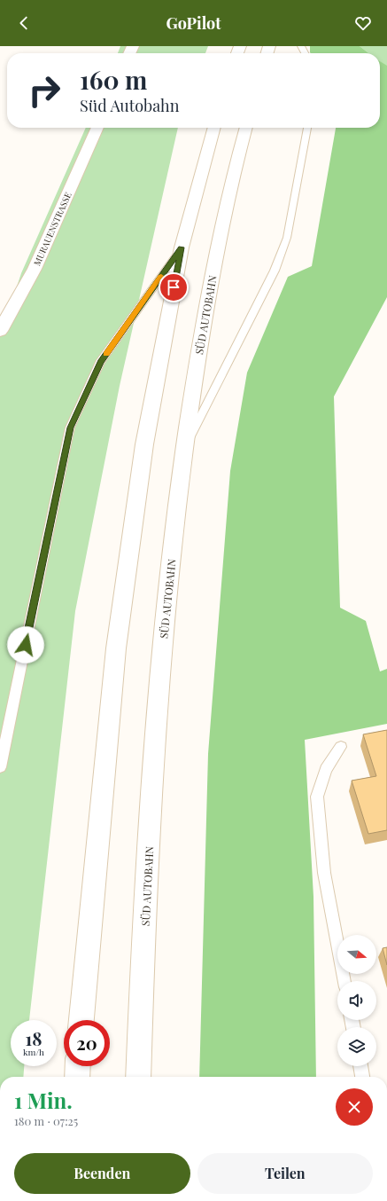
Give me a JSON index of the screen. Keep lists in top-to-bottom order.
{
  "streets": {
    "main road": ["MURAUENSTRASSE", "SÜD AUTOBAHN"]
  },
  "north": "right",
  "page": {
    "header": "GoPilot",
    "turn": ["160 m", "Süd Autobahn"],
    "speed": "18 km/h",
    "limit": "20",
    "heading": ["1 Min.", "180 m · 07:25"],
    "buttons": ["Beenden", "Teilen"]
  }
}
